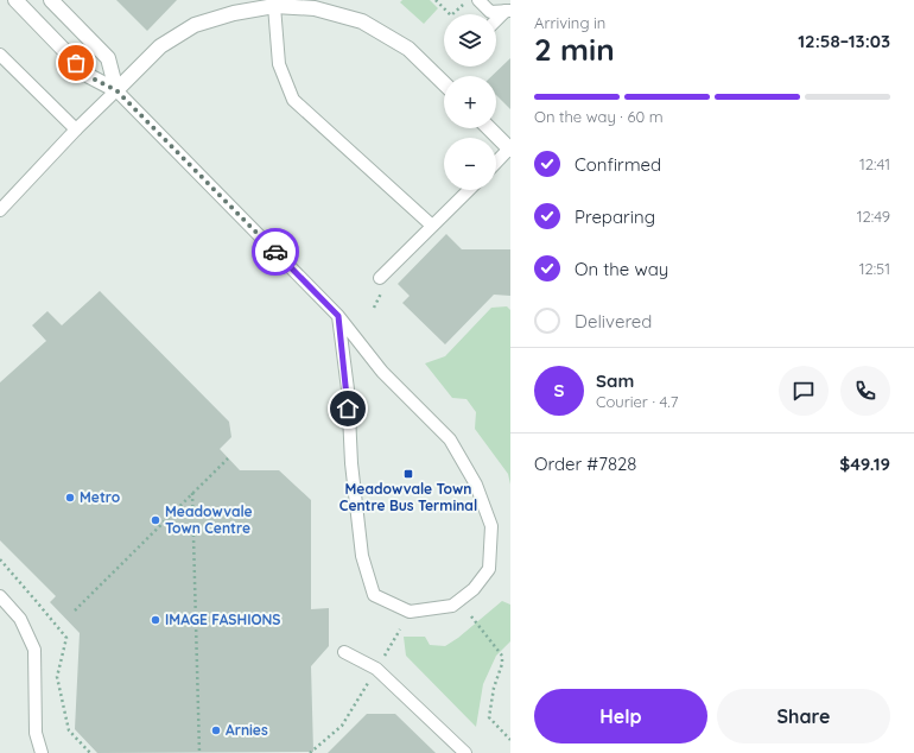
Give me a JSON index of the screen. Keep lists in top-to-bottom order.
{
  "places": {
    "transit": ["Meadowvale Town Centre Bus Terminal"],
    "other": [
      "Metro",
      "Meadowvale Town Centre",
      "IMAGE FASHIONS",
      "Arnies"
    ]
  },
  "page": {
    "heading": ["2 min", "Arriving in", "12:58–13:03"],
    "panel": [
      "Sam",
      "Courier · 4.7",
      "Order #7828",
      "$49.19"
    ],
    "map_buttons": ["+", "−"],
    "bar": "On the way · 60 m",
    "list": [
      ["Confirmed", "12:41"],
      ["Preparing", "12:49"],
      ["On the way", "12:51"],
      "Delivered"
    ],
    "round": "S",
    "buttons": ["Help", "Share"]
  }
}
